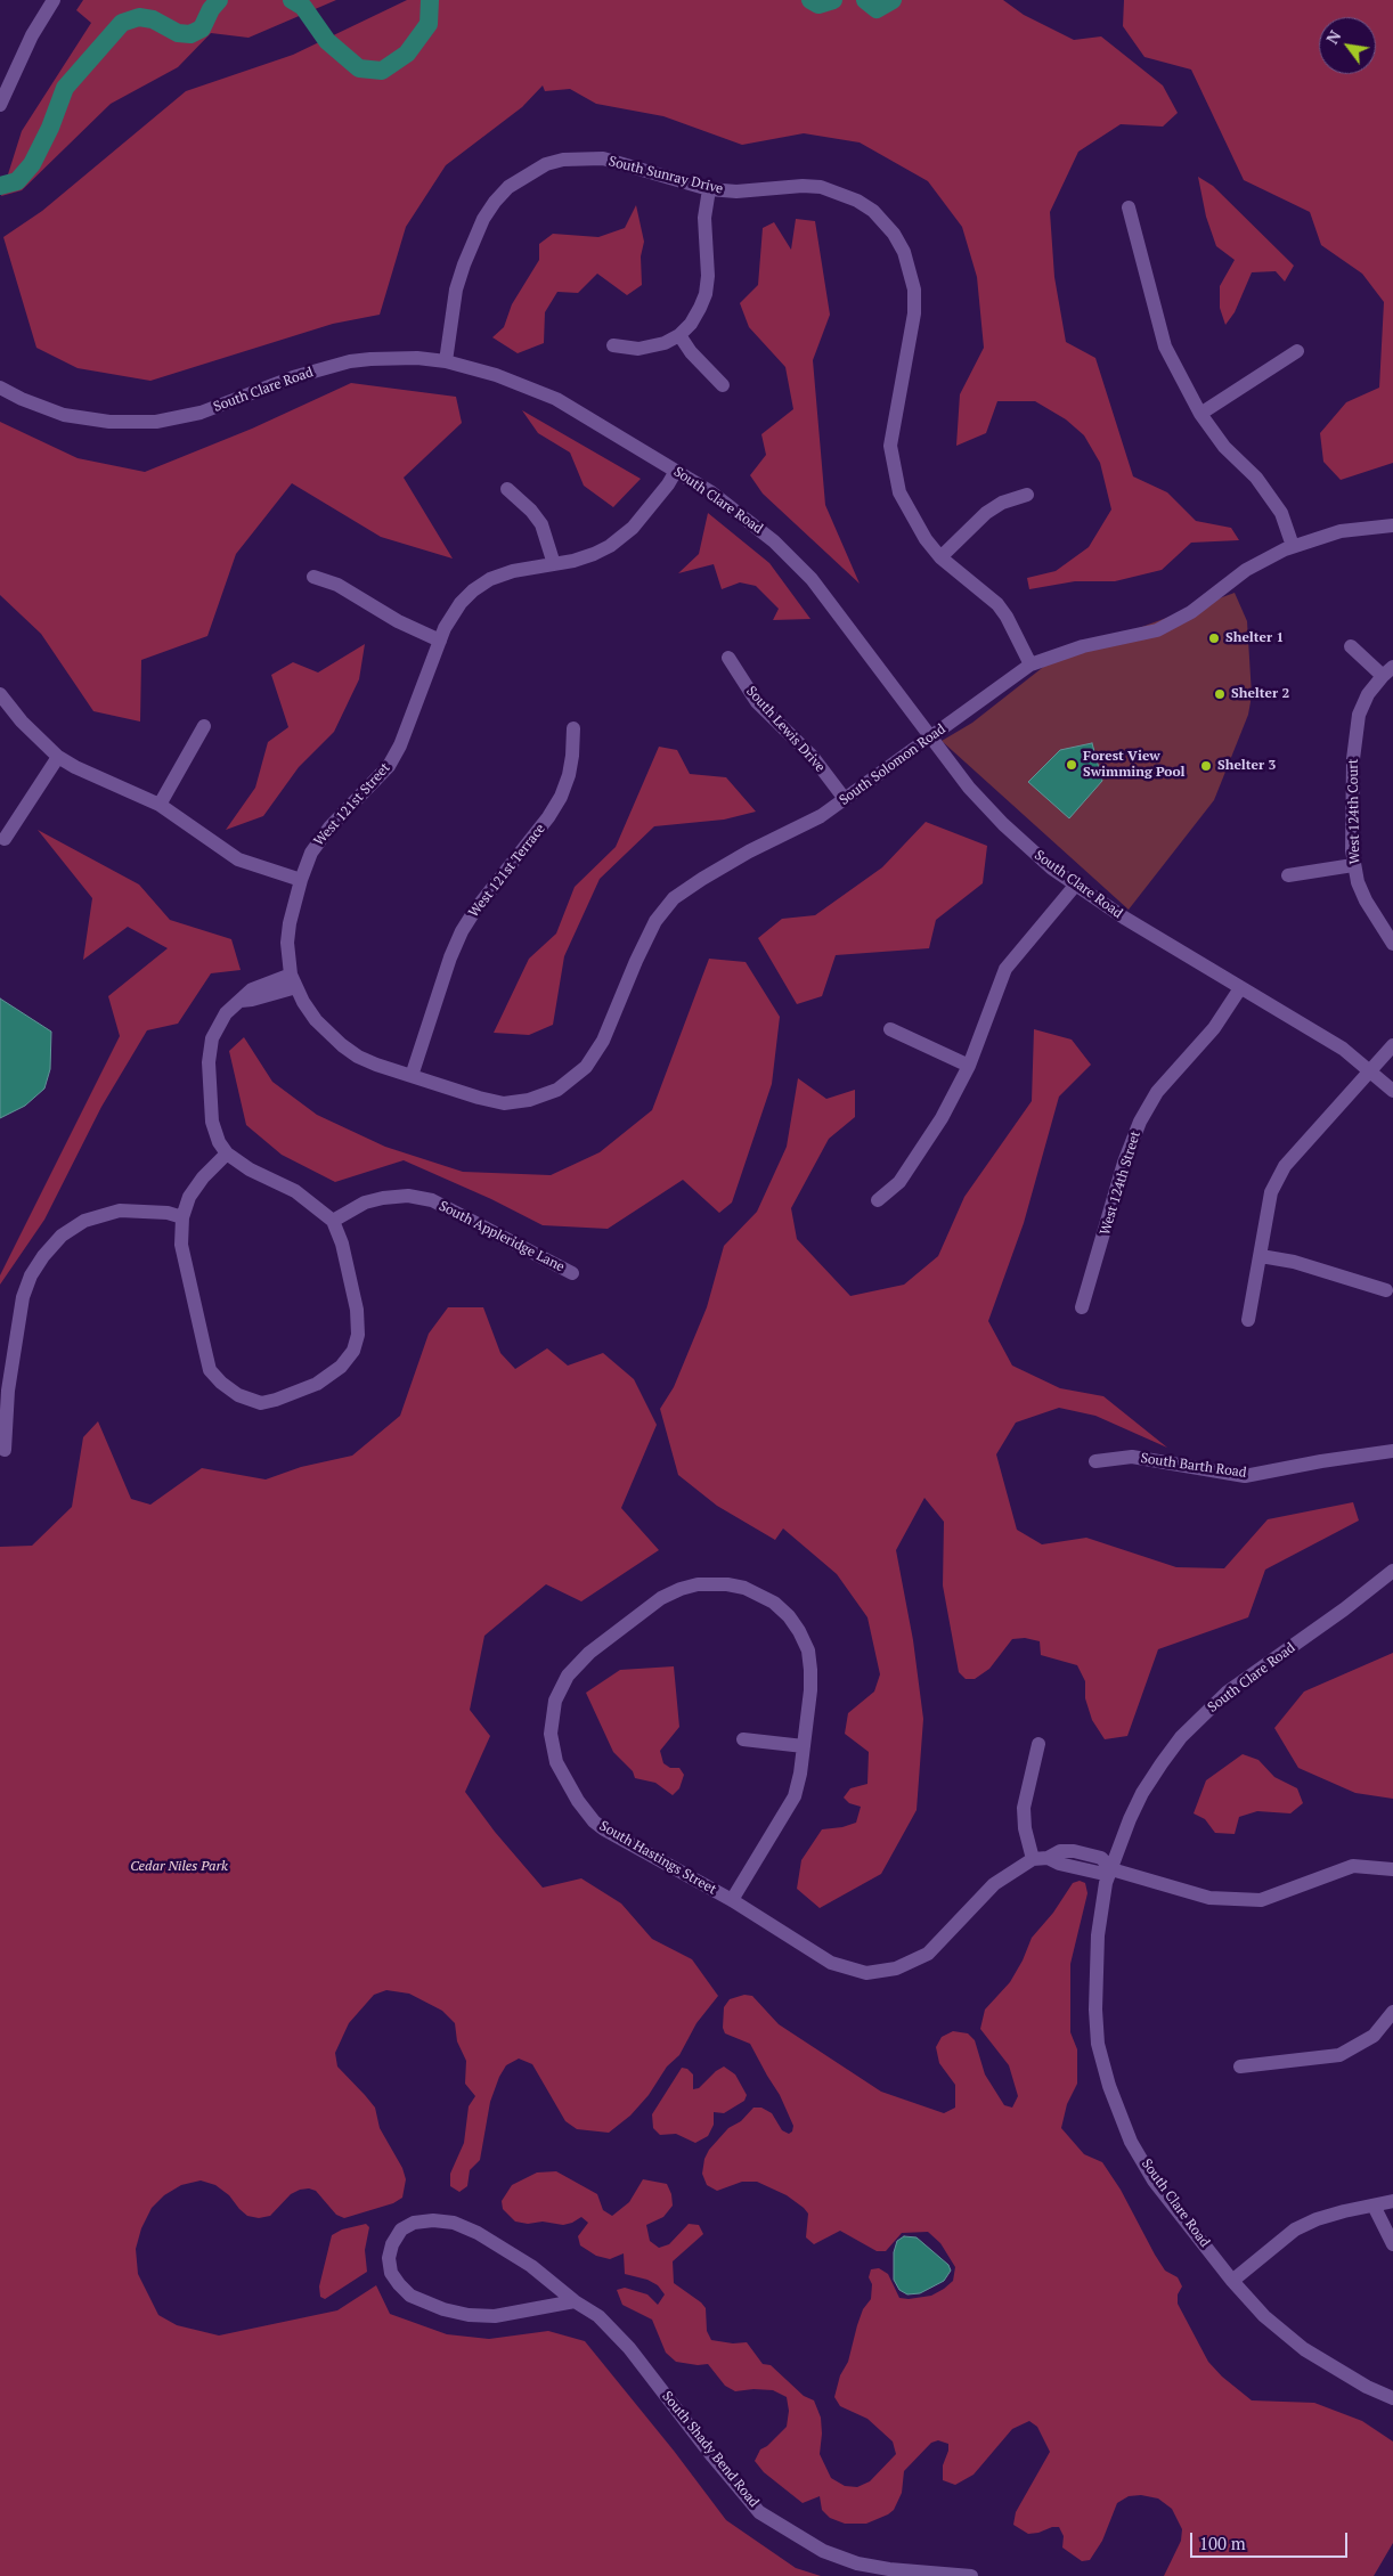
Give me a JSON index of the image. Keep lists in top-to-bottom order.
{
  "streets": {
    "street": [
      "South Sunray Drive",
      "South Clare Road",
      "South Lewis Drive",
      "South Solomon Road",
      "West 121st Street",
      "West 124th Court",
      "West 121st Terrace",
      "West 124th Street",
      "South Appleridge Lane",
      "South Barth Road",
      "South Hastings Street",
      "South Shady Bend Road"
    ]
  },
  "crossings": [
    ["South Sunray Drive", "South Clare Road"],
    ["South Sunray Drive", "South Solomon Road"],
    ["South Clare Road", "South Solomon Road"],
    ["South Clare Road", "West 121st Street"],
    ["South Clare Road", "West 124th Street"],
    ["South Lewis Drive", "South Solomon Road"],
    ["South Solomon Road", "West 121st Street"],
    ["West 121st Street", "West 121st Terrace"]
  ],
  "parks": ["Cedar Niles Park"],
  "places": [
    "Shelter 1",
    "Shelter 2",
    "Forest View Swimming Pool",
    "Shelter 3"
  ],
  "scale_bar": "100 m",
  "north": "top left"
}
